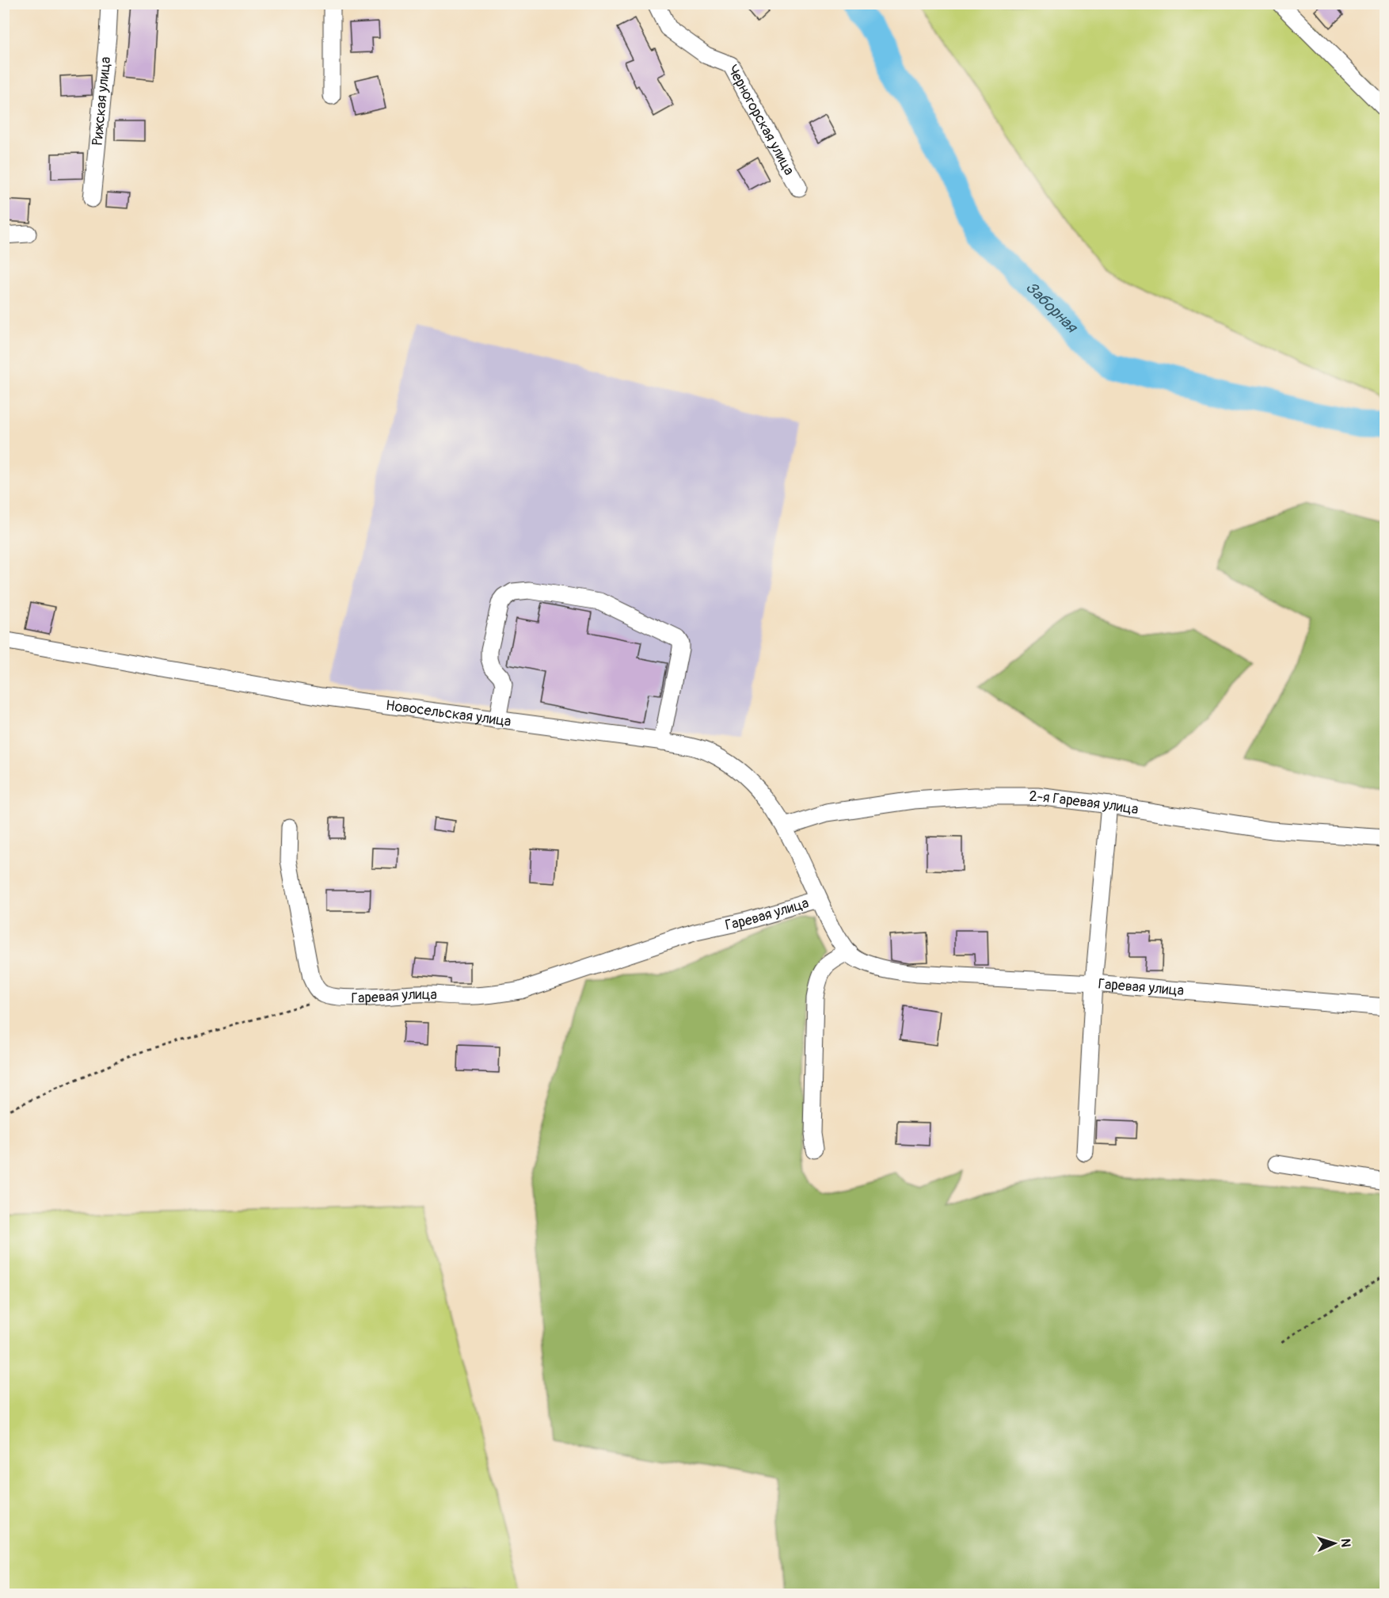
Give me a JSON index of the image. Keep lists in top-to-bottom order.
{
  "streets": {
    "street": [
      "Рижская улица",
      "Черногорская улица",
      "Новосельская улица",
      "2-я Гаревая улица",
      "Гаревая улица"
    ]
  },
  "crossings": [
    ["Новосельская улица", "2-я Гаревая улица"],
    ["Новосельская улица", "Гаревая улица"]
  ],
  "water": ["Заборная"],
  "north": "right"
}
